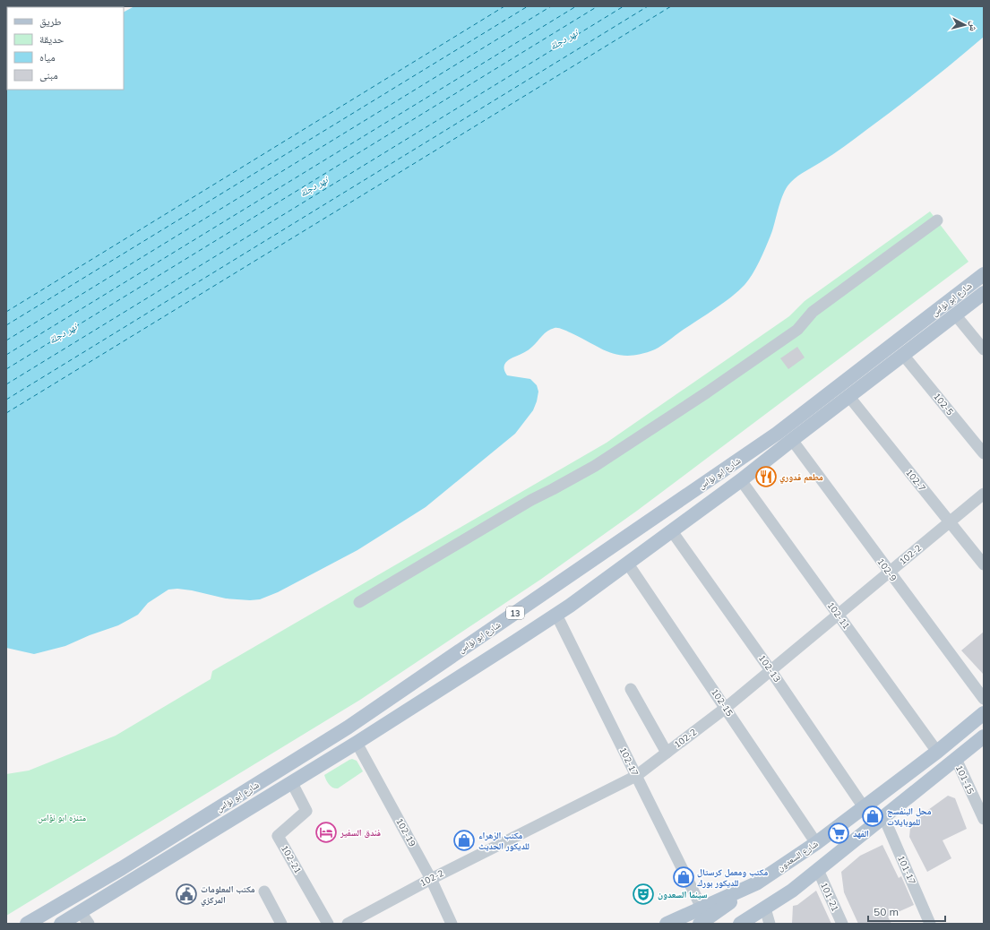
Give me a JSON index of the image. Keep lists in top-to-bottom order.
{
  "streets": {
    "main road": ["شارع ابو نؤاس", "13", "شارع السعدون"],
    "street": [
      "102-5",
      "102-7",
      "102-2",
      "102-9",
      "102-11",
      "102-13",
      "102-15",
      "102-17",
      "101-15",
      "102-19",
      "102-21",
      "101-17",
      "101-21"
    ]
  },
  "crossings": [
    ["شارع ابو نؤاس", "102-5"],
    ["شارع ابو نؤاس", "102-7"],
    ["شارع ابو نؤاس", "102-9"],
    ["شارع ابو نؤاس", "102-11"],
    ["شارع ابو نؤاس", "102-13"],
    ["شارع ابو نؤاس", "102-15"],
    ["شارع ابو نؤاس", "102-17"],
    ["شارع ابو نؤاس", "102-19"],
    ["شارع ابو نؤاس", "102-21"],
    ["102-7", "102-2"],
    ["102-2", "102-9"],
    ["102-2", "102-11"],
    ["102-2", "102-13"],
    ["102-2", "102-15"],
    ["102-2", "102-17"],
    ["102-2", "102-19"],
    ["102-11", "شارع السعدون"],
    ["102-13", "شارع السعدون"],
    ["102-15", "شارع السعدون"],
    ["102-17", "شارع السعدون"]
  ],
  "water": ["نهر دجلة"],
  "parks": ["متنزه ابو نؤاس"],
  "places": {
    "restaurant": ["مطعم قدوري"],
    "shop": ["محل البنفسج للموبايلات", "مكتب الزهراء للديكور الحديث", "مكتب ومعمل كرستال للديكور بورك"],
    "hotel": ["فندق السفير"],
    "supermarket": ["الفهد"],
    "public building": ["مكتب المعلومات المركزي"],
    "theatre": ["سينما السعدون"]
  },
  "legend": [
    "طريق",
    "حديقة",
    "مياه",
    "مبنى"
  ],
  "scale_bar": "50 m",
  "north": "right"
}
